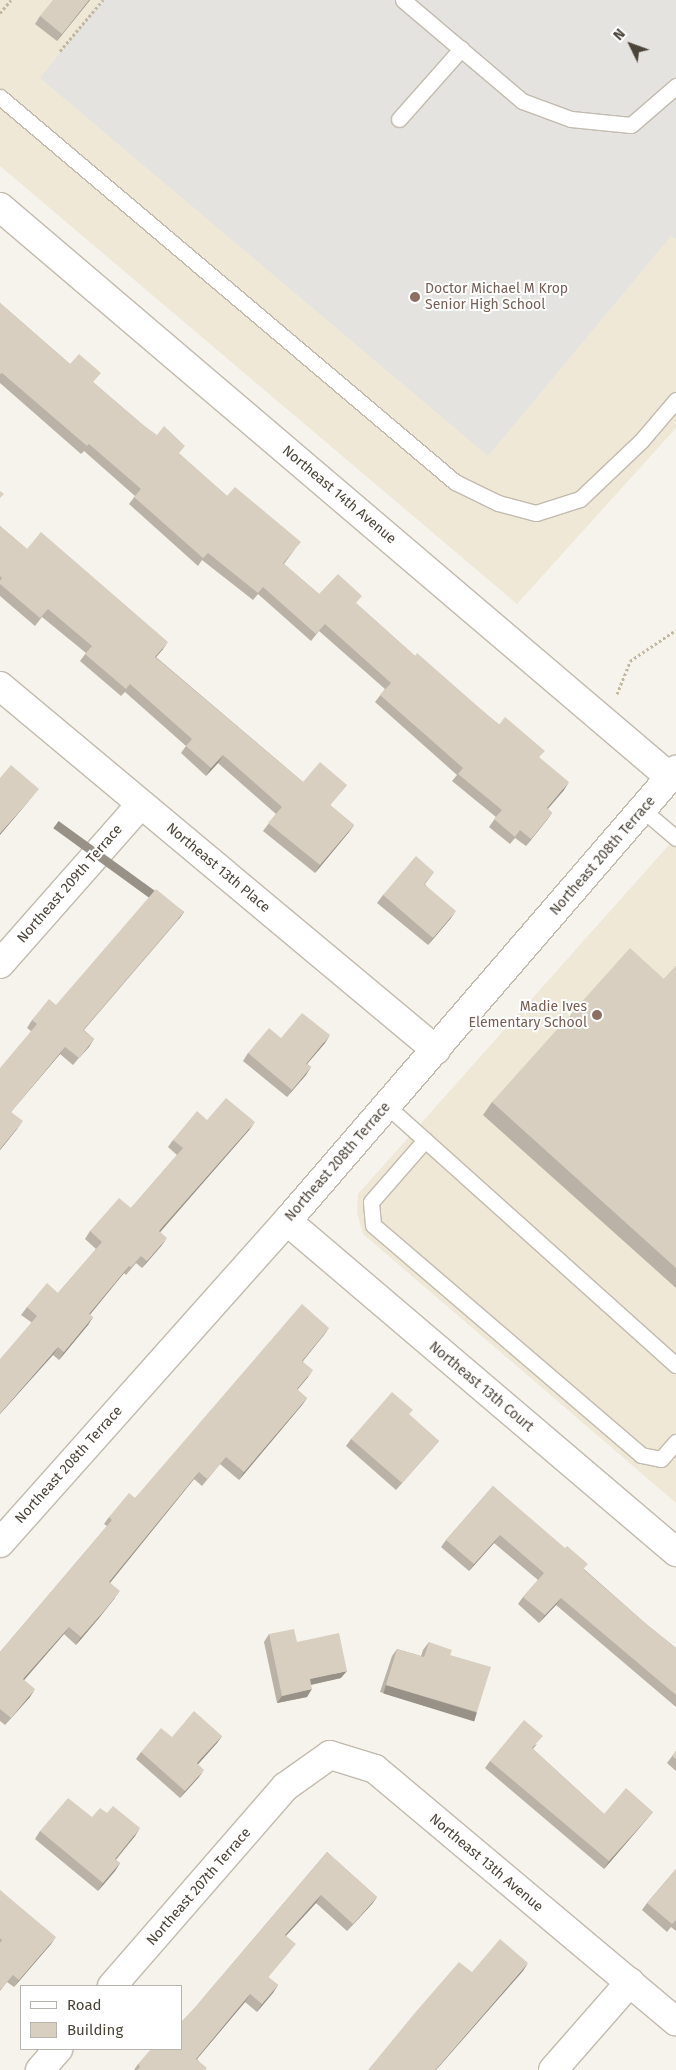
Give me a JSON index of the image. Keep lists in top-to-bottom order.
{
  "streets": {
    "street": [
      "Northeast 14th Avenue",
      "Northeast 208th Terrace",
      "Northeast 13th Place",
      "Northeast 209th Terrace",
      "Northeast 13th Court",
      "Northeast 13th Avenue",
      "Northeast 207th Terrace"
    ]
  },
  "crossings": [
    ["Northeast 14th Avenue", "Northeast 208th Terrace"],
    ["Northeast 208th Terrace", "Northeast 13th Place"],
    ["Northeast 208th Terrace", "Northeast 13th Court"],
    ["Northeast 13th Place", "Northeast 209th Terrace"],
    ["Northeast 13th Avenue", "Northeast 207th Terrace"]
  ],
  "places": ["Doctor Michael M Krop Senior High School", "Madie Ives Elementary School"],
  "legend": ["Road", "Building"],
  "north": "top left"
}
